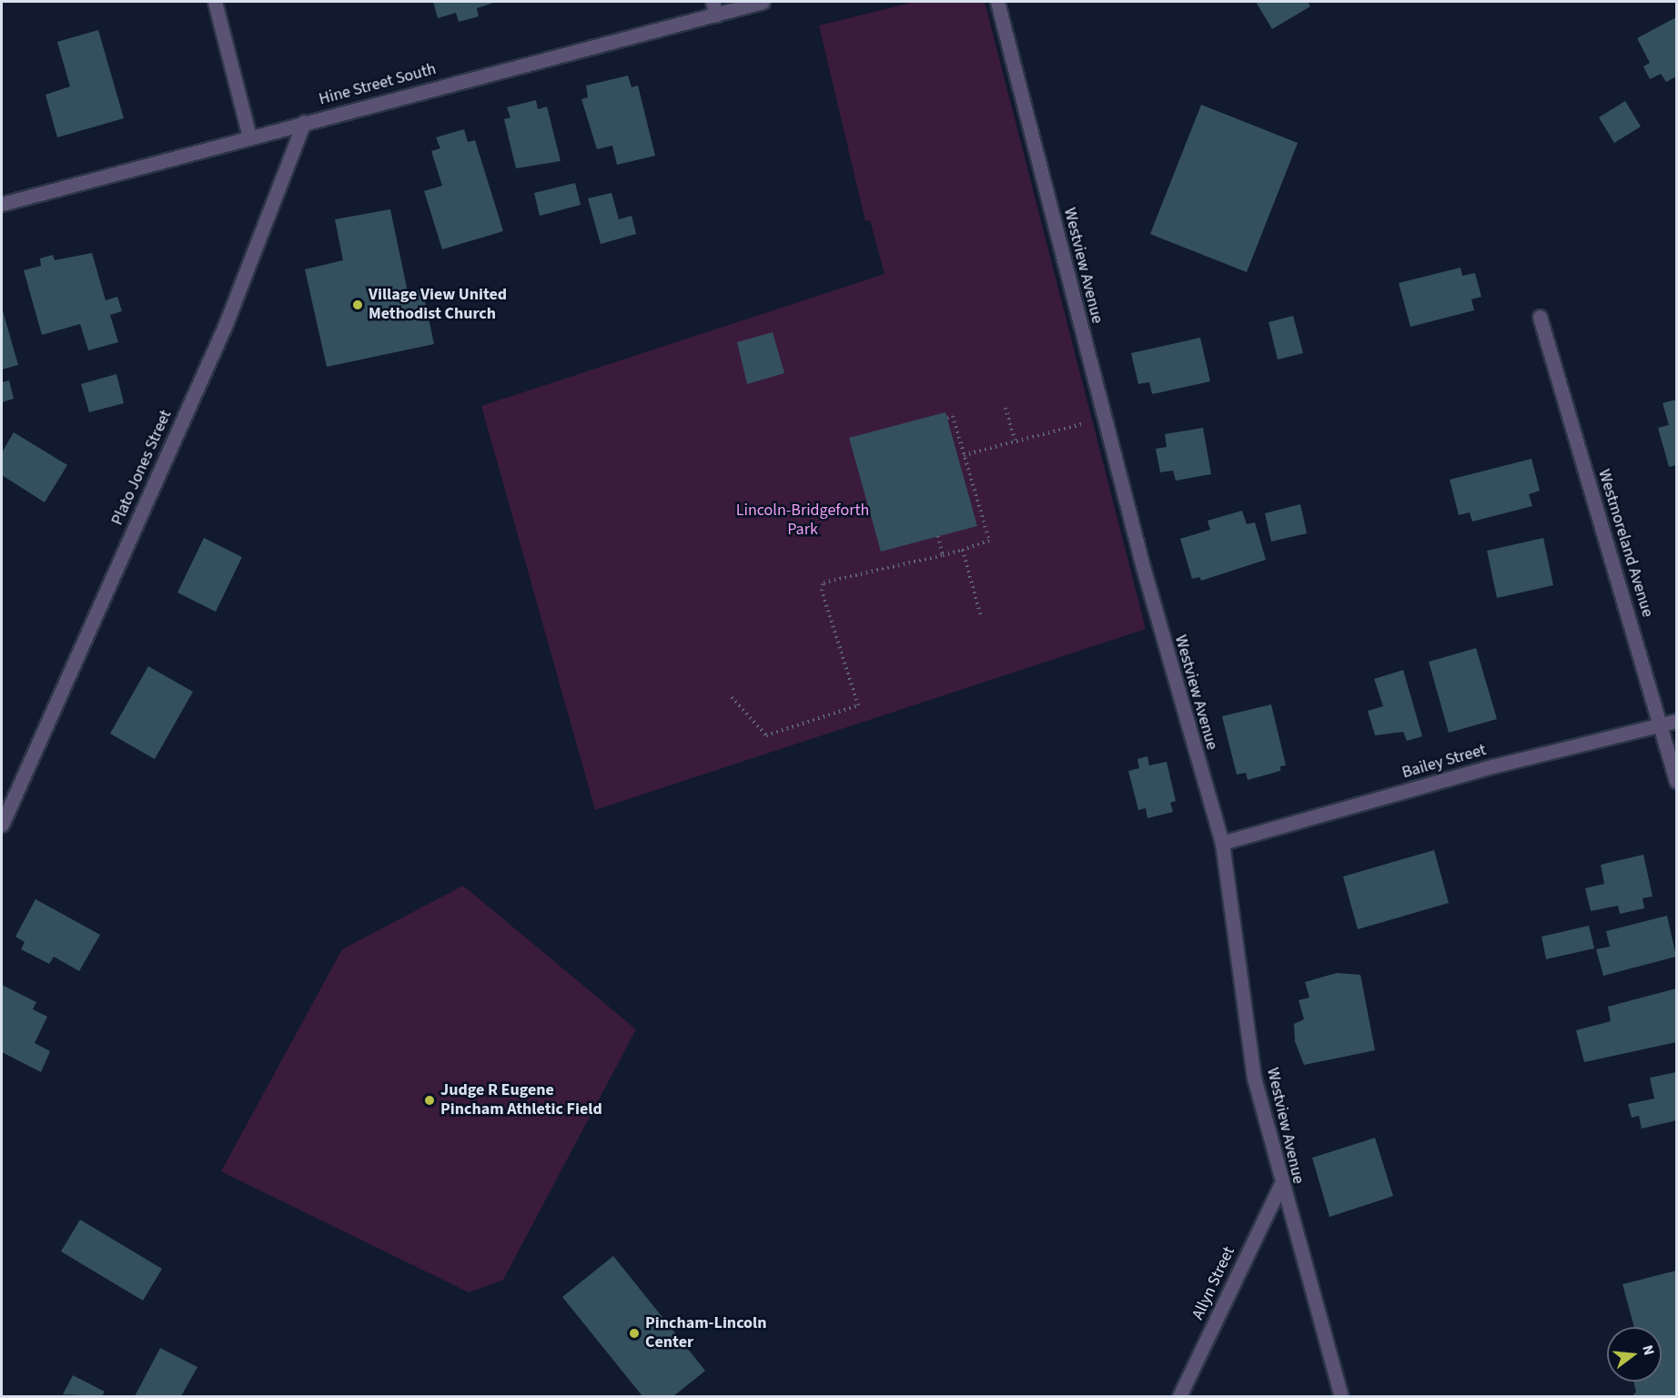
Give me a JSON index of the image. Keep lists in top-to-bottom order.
{
  "streets": {
    "street": [
      "Hine Street South",
      "Westview Avenue",
      "Plato Jones Street",
      "Westmoreland Avenue",
      "Bailey Street",
      "Allyn Street"
    ]
  },
  "crossings": [
    ["Hine Street South", "Plato Jones Street"],
    ["Westview Avenue", "Bailey Street"],
    ["Westview Avenue", "Allyn Street"],
    ["Westmoreland Avenue", "Bailey Street"]
  ],
  "parks": ["Lincoln-Bridgeforth Park"],
  "places": ["Village View United Methodist Church", "Judge R Eugene Pincham Athletic Field", "Pincham-Lincoln Center"],
  "north": "right"
}
